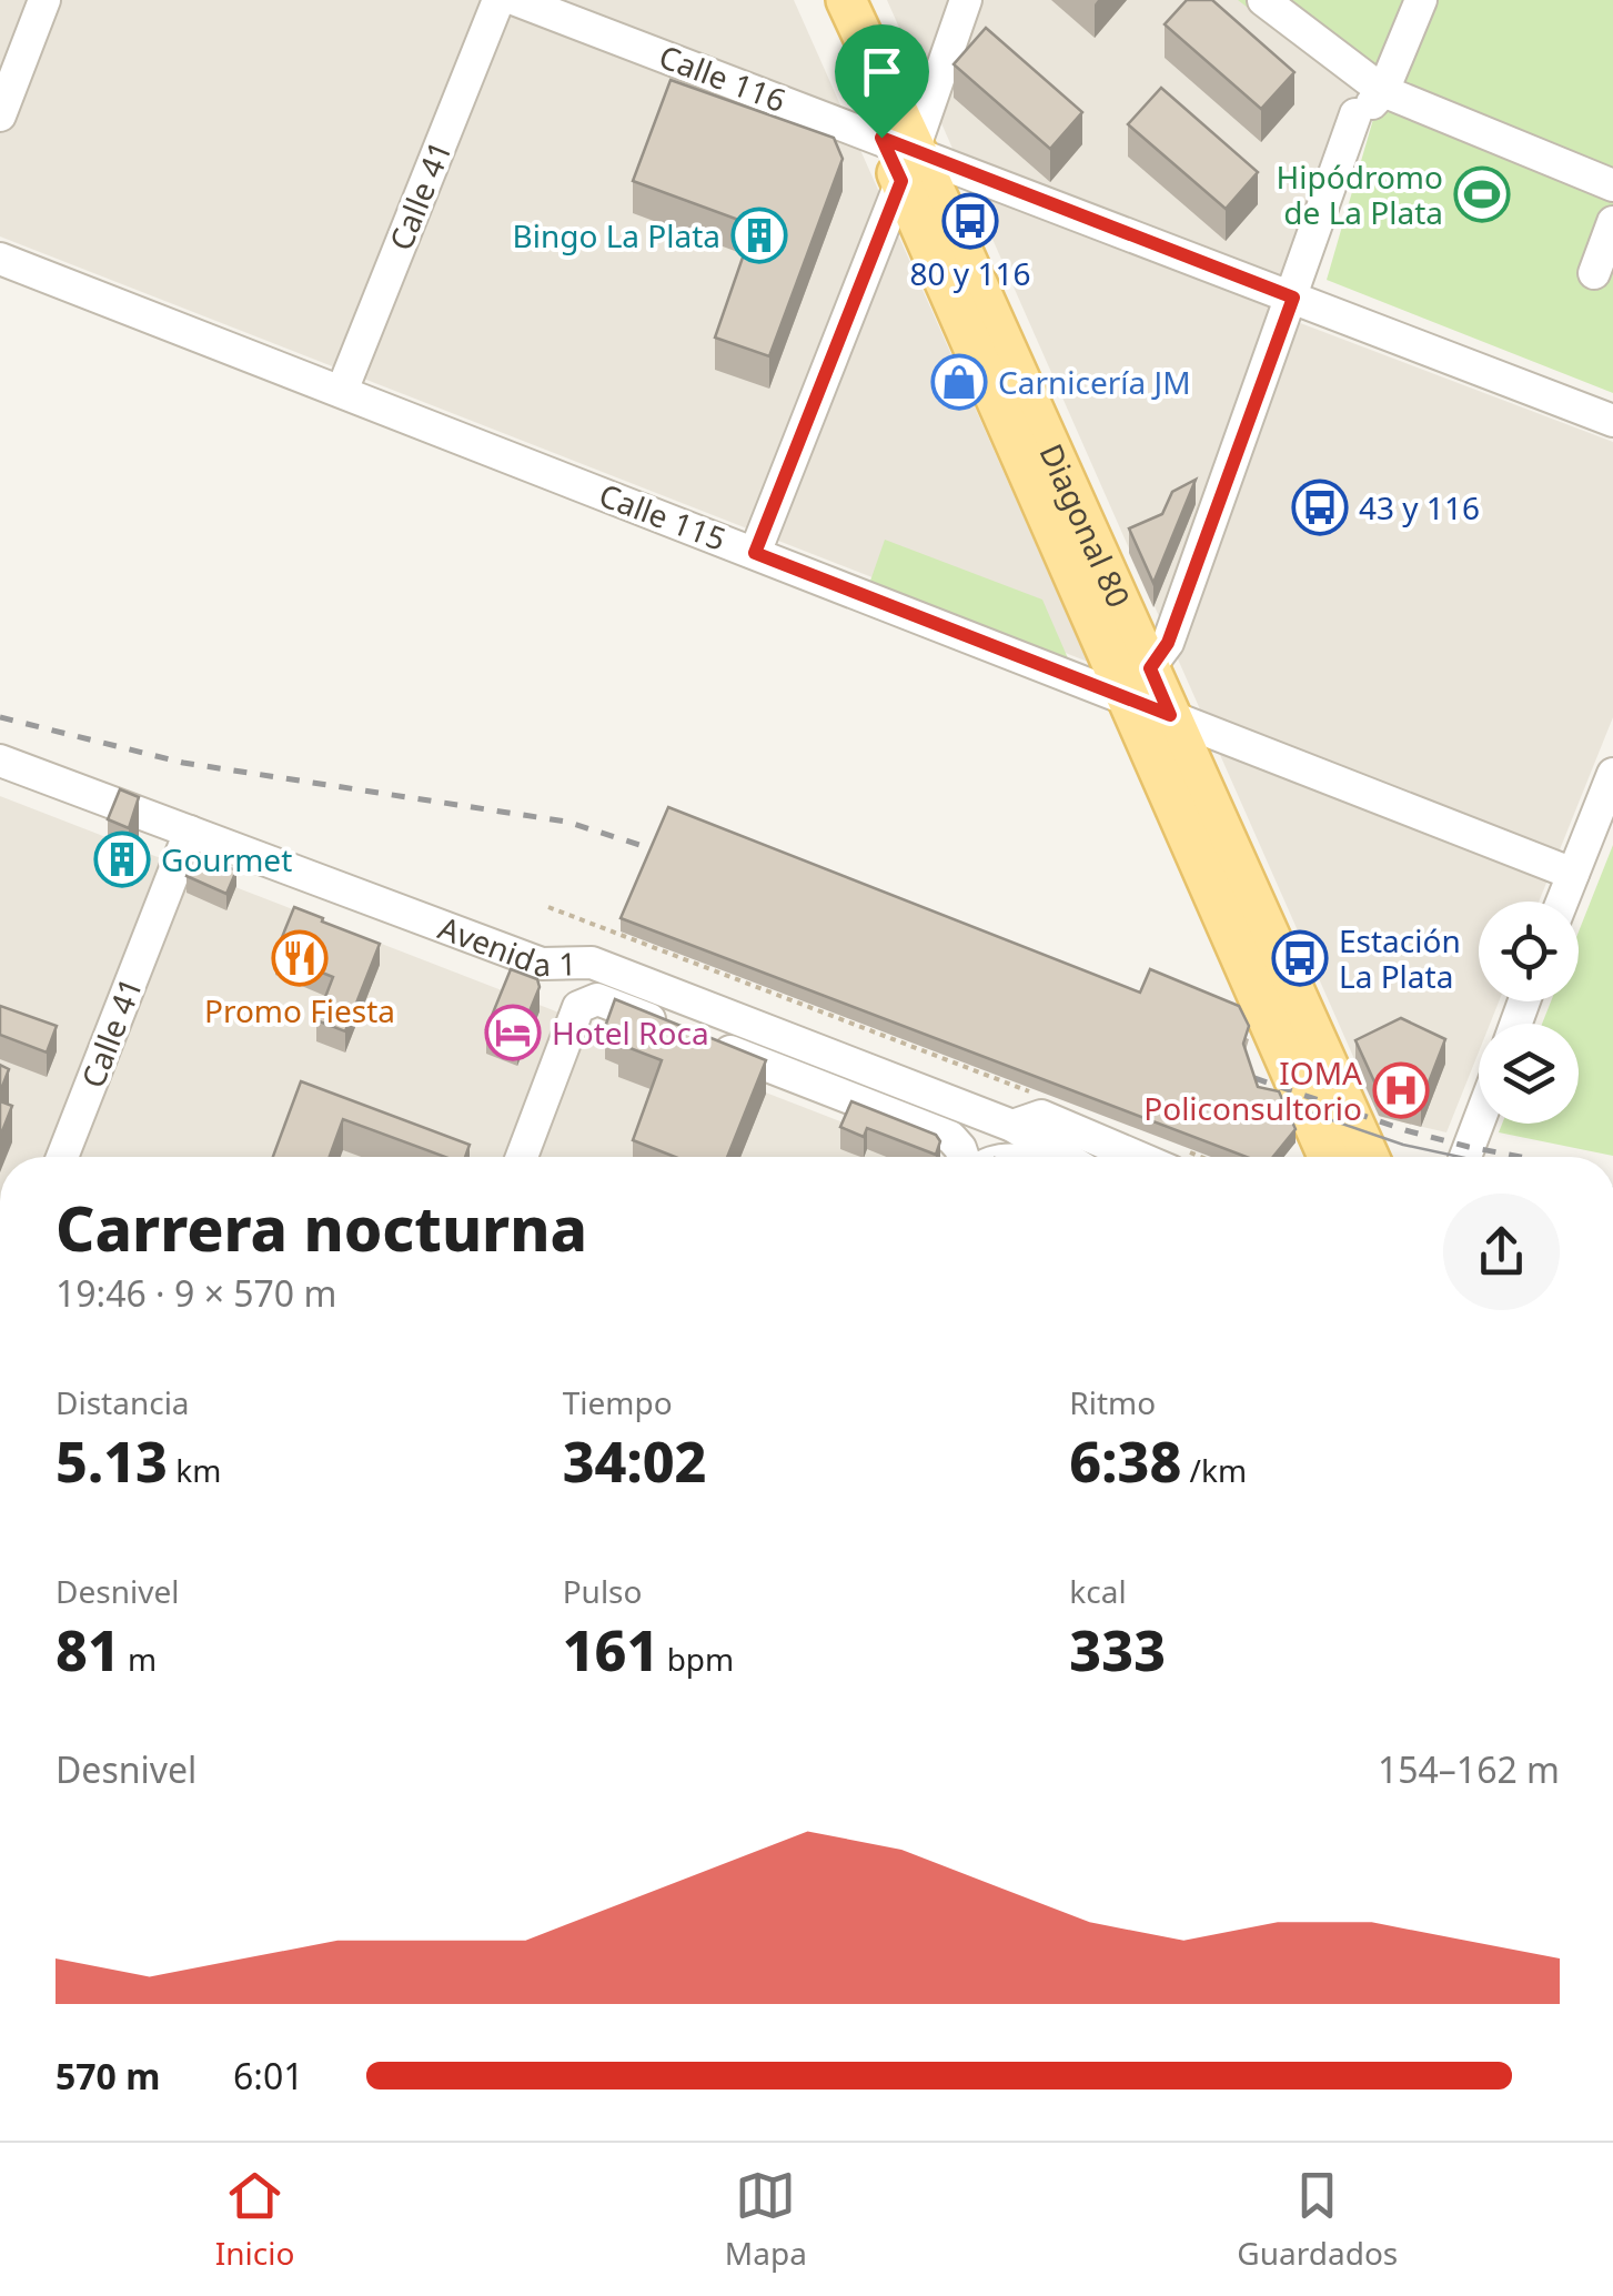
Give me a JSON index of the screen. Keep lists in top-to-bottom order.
{
  "streets": {
    "main road": ["Diagonal 80"],
    "street": [
      "Calle 116",
      "Calle 41",
      "Calle 115",
      "Avenida 1"
    ]
  },
  "crossings": [
    ["Calle 116", "Diagonal 80"],
    ["Calle 41", "Calle 115"],
    ["Calle 41", "Avenida 1"],
    ["Calle 115", "Diagonal 80"]
  ],
  "places": {
    "sports": ["Hipódromo de La Plata"],
    "bus stop": ["80 y 116", "43 y 116", "Estación La Plata"],
    "building": ["Bingo La Plata", "Gourmet"],
    "shop": ["Carnicería JM"],
    "restaurant": ["Promo Fiesta"],
    "hotel": ["Hotel Roca"],
    "hospital": ["IOMA Policonsultorio"]
  },
  "page": {
    "heading": ["Carrera nocturna", "19:46 · 9 × 570 m"],
    "stats": [
      ["Distancia", "5.13 km"],
      ["Tiempo", "34:02"],
      ["Ritmo", "6:38 /km"],
      ["Desnivel", "81 m"],
      ["Pulso", "161 bpm"],
      ["kcal", "333"]
    ],
    "chart": ["Desnivel", "154–162 m"],
    "list": [
      {
        "name": "570 m",
        "note": "6:01"
      }
    ],
    "tabs": ["Inicio", "Mapa", "Guardados"]
  }
}
